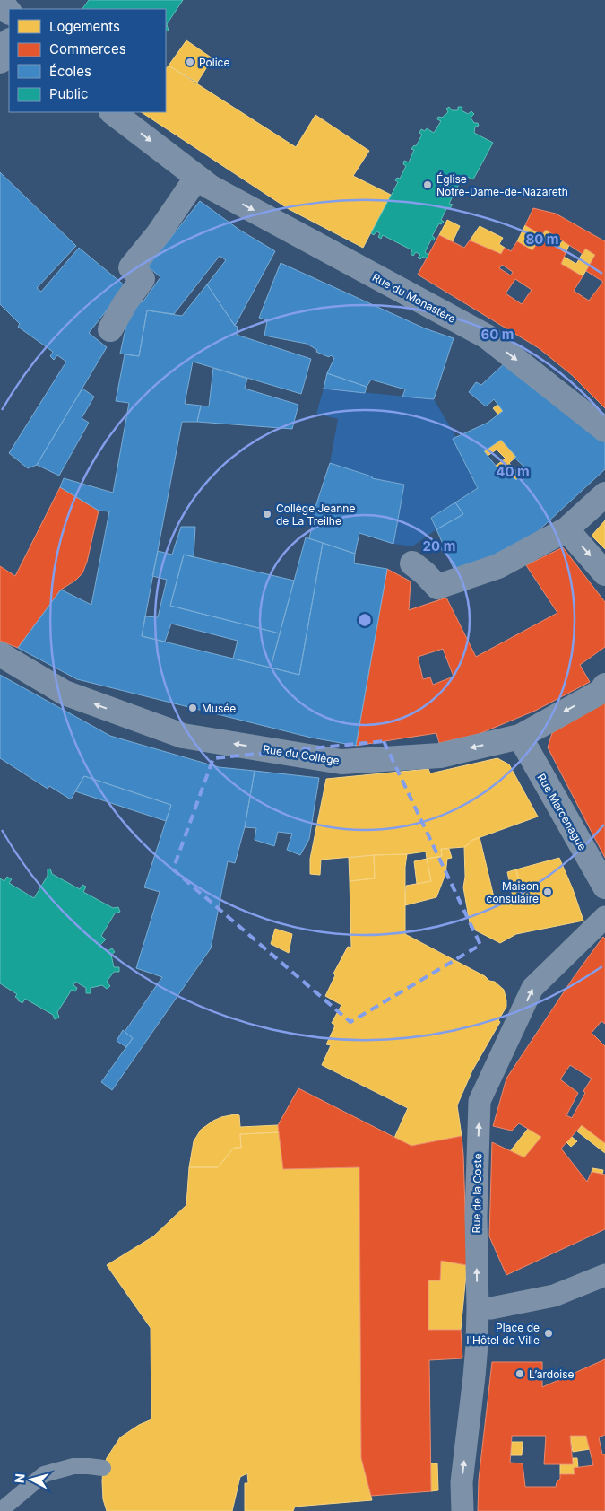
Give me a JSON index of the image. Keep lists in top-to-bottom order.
{
  "streets": {
    "street": [
      "Rue du Monastère",
      "Rue du Collège",
      "Rue Marcenague",
      "Rue de la Coste"
    ]
  },
  "crossings": [
    ["Rue du Collège", "Rue Marcenague"]
  ],
  "one_way": ["Rue du Monastère", "Rue du Collège", "Rue de la Coste"],
  "places": [
    "Police",
    "Église Notre-Dame-de-Nazareth",
    "Collège Jeanne de La Treilhe",
    "Musée",
    "Maison consulaire",
    "Place de l'Hôtel de Ville",
    "L’ardoise"
  ],
  "legend": [
    "Logements",
    "Commerces",
    "Écoles",
    "Public"
  ],
  "north": "left",
  "rings": [
    "80 m",
    "60 m",
    "40 m",
    "20 m"
  ]
}
